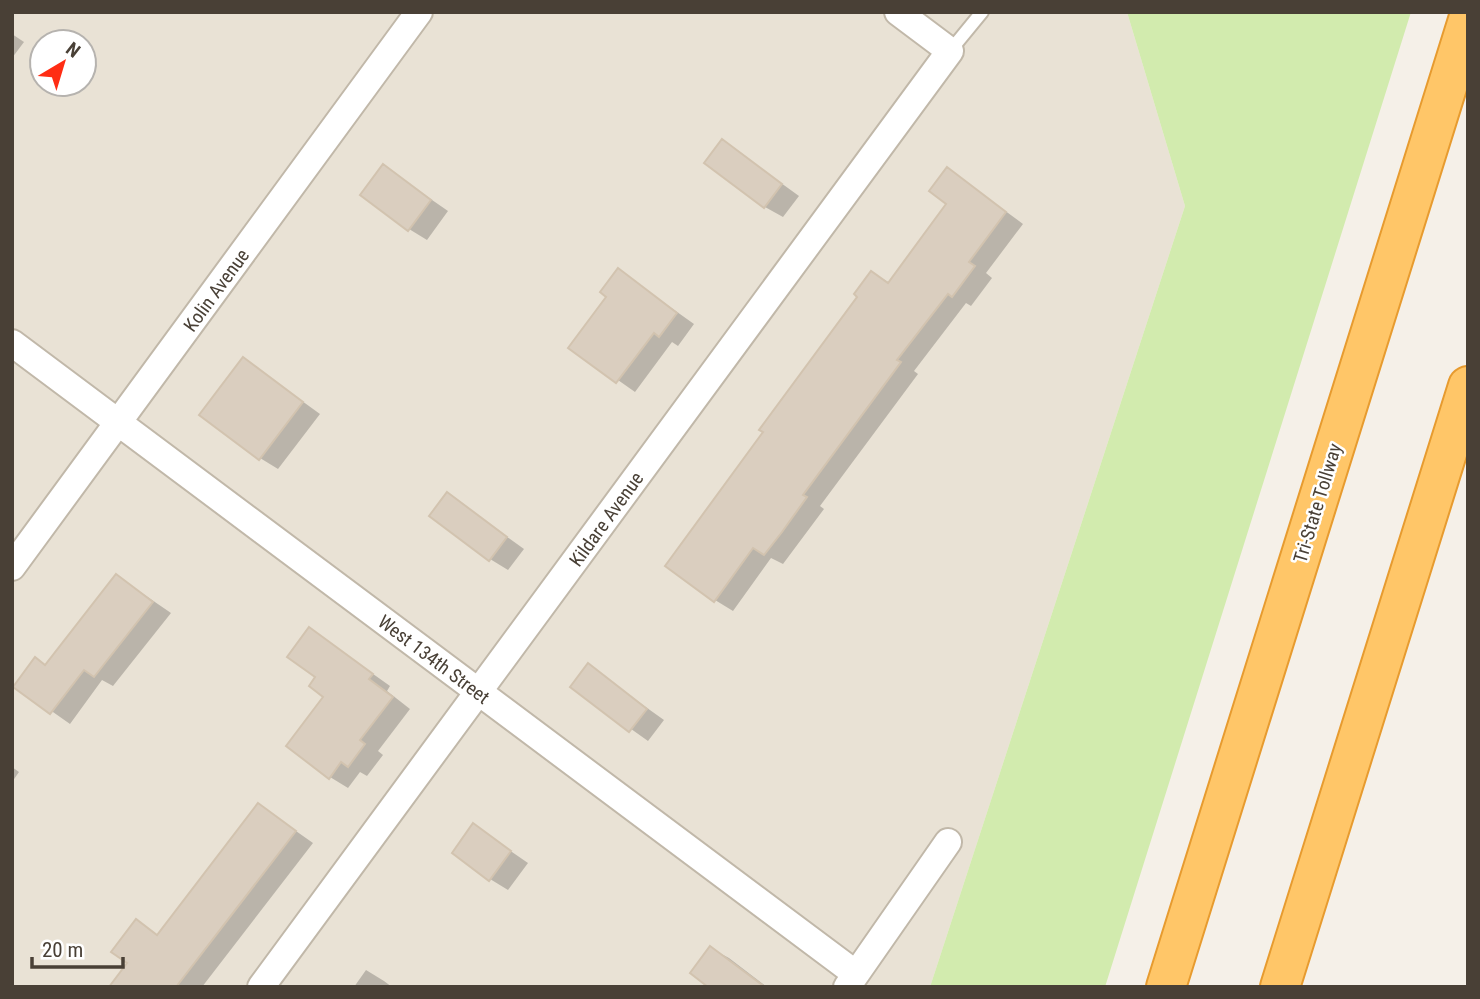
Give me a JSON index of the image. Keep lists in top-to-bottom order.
{
  "streets": {
    "highway": ["Tri-State Tollway"],
    "street": ["Kolin Avenue", "Kildare Avenue", "West 134th Street"]
  },
  "crossings": [
    ["Kolin Avenue", "West 134th Street"],
    ["Kildare Avenue", "West 134th Street"]
  ],
  "scale_bar": "20 m",
  "north": "top right"
}
